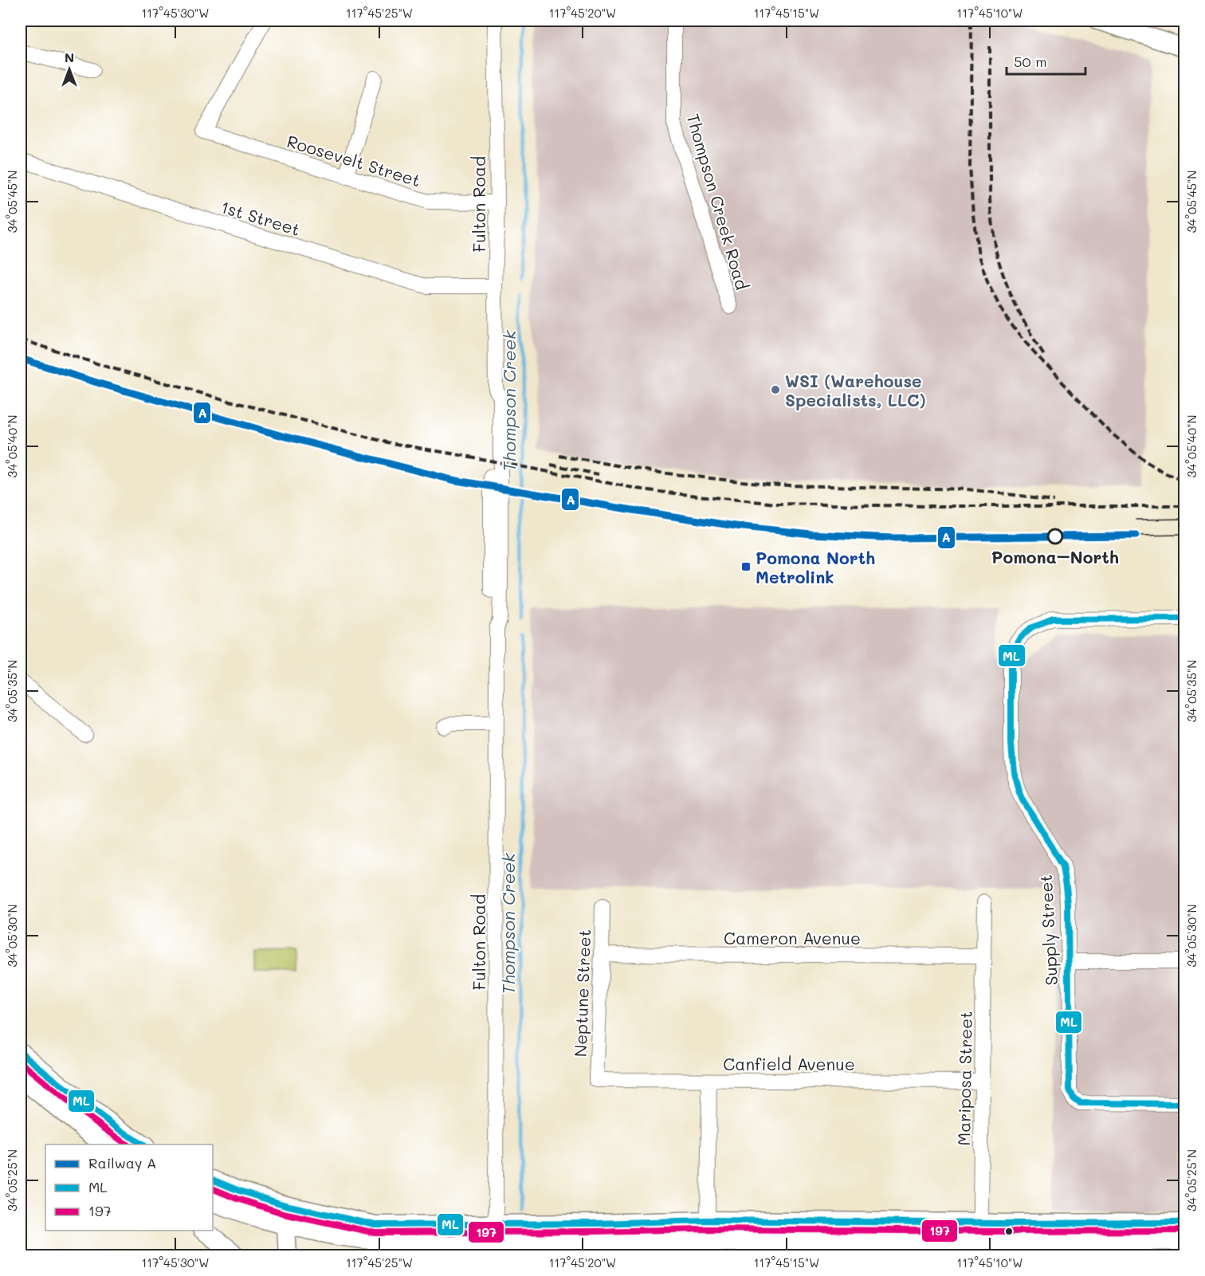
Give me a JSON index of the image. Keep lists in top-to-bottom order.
{
  "streets": {
    "street": [
      "Roosevelt Street",
      "Thompson Creek Road",
      "Fulton Road",
      "1st Street",
      "Supply Street",
      "Cameron Avenue",
      "Neptune Street",
      "Canfield Avenue",
      "Mariposa Street"
    ]
  },
  "crossings": [
    ["Roosevelt Street", "Fulton Road"],
    ["Fulton Road", "1st Street"],
    ["Cameron Avenue", "Neptune Street"],
    ["Cameron Avenue", "Mariposa Street"],
    ["Neptune Street", "Canfield Avenue"],
    ["Canfield Avenue", "Mariposa Street"]
  ],
  "water": ["Thompson Creek"],
  "places": {
    "other": ["WSI (Warehouse Specialists, LLC)", "Pomona–North"],
    "transit": ["Pomona North Metrolink"]
  },
  "lines": ["rail line A", "transit line ML", "transit line 197"],
  "legend": ["Railway A", "ML", "197"],
  "scale_bar": "50 m",
  "north": "top",
  "coordinates": [
    "117°45'30\"W",
    "117°45'25\"W",
    "117°45'20\"W",
    "117°45'15\"W",
    "117°45'10\"W",
    "34°05'45\"N",
    "34°05'40\"N",
    "34°05'35\"N",
    "34°05'30\"N",
    "34°05'25\"N"
  ]
}
